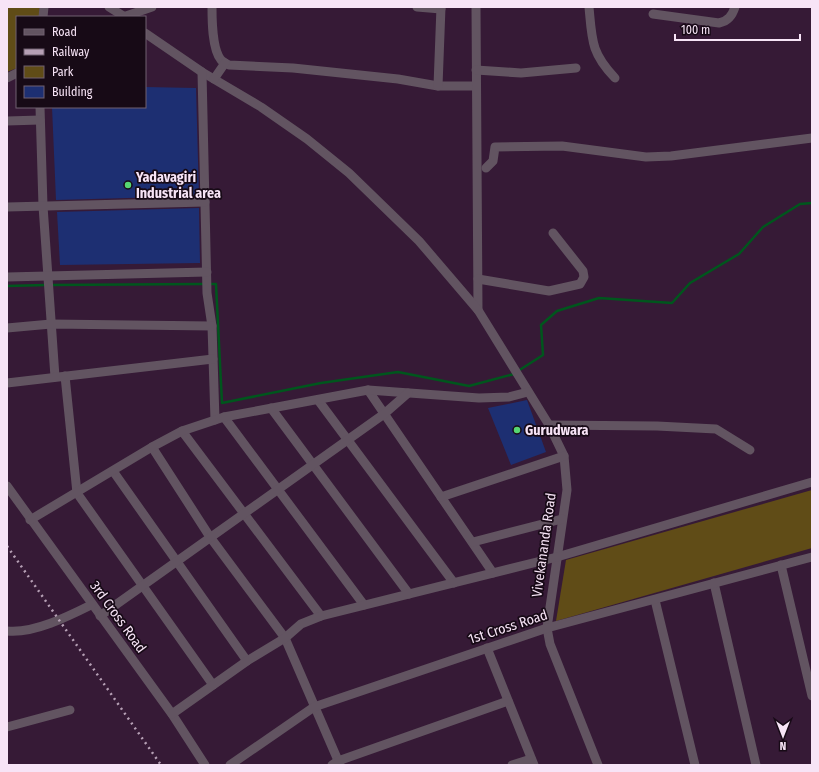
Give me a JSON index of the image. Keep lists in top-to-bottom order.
{
  "streets": {
    "street": ["Vivekananda Road", "3rd Cross Road", "1st Cross Road"]
  },
  "crossings": [
    ["Vivekananda Road", "1st Cross Road"]
  ],
  "places": ["Yadavagiri Industrial area", "Gurudwara"],
  "legend": [
    "Road",
    "Railway",
    "Park",
    "Building"
  ],
  "scale_bar": "100 m",
  "north": "bottom"
}
